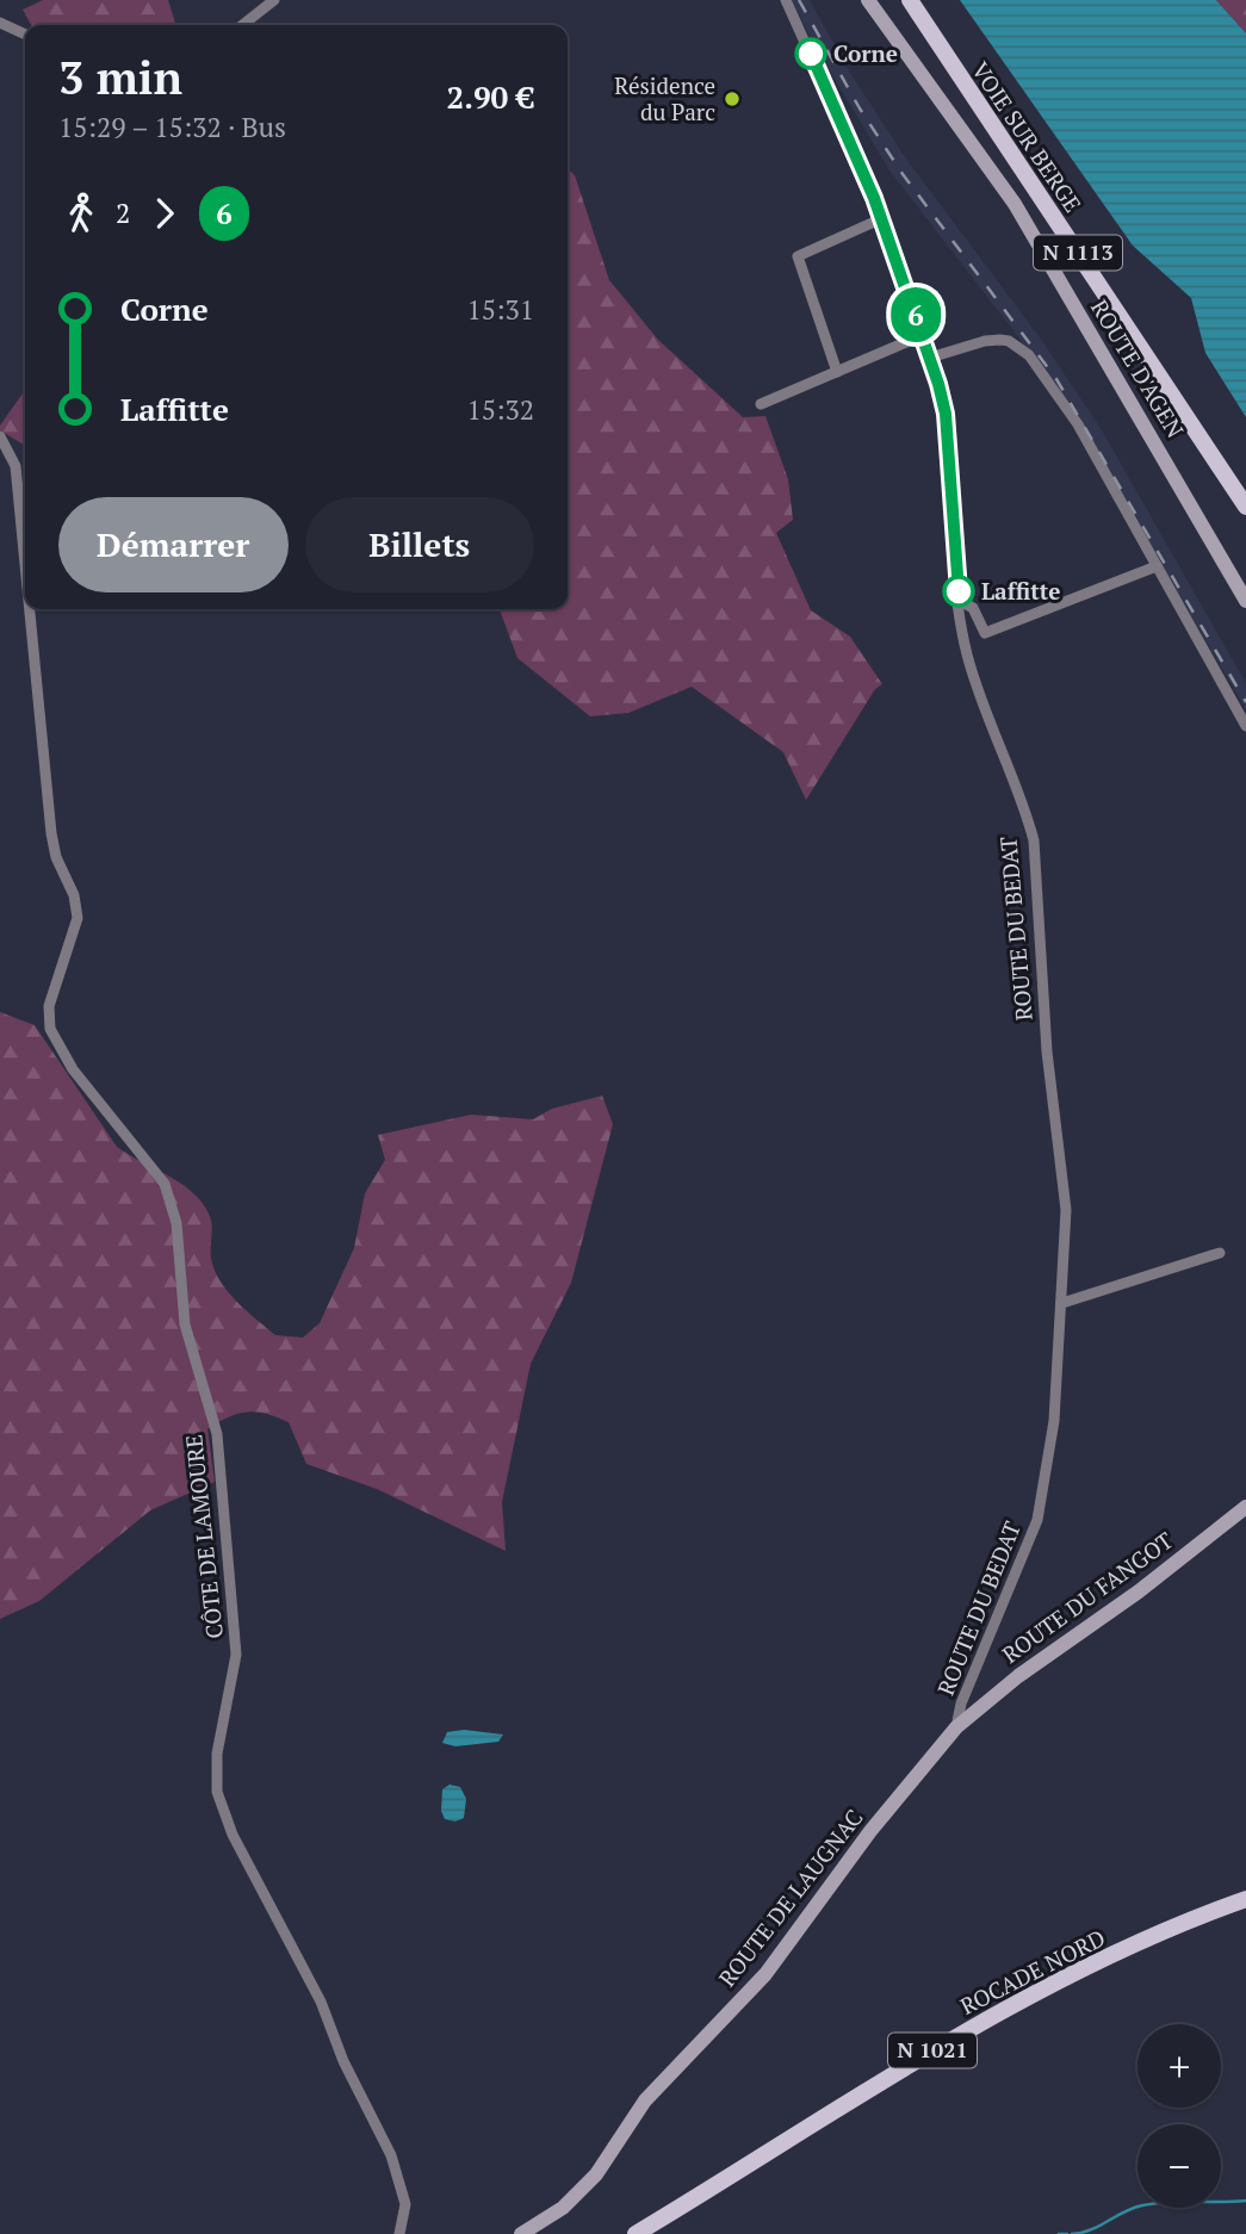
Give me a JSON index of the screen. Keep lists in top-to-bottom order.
{
  "streets": {
    "main road": [
      "VOIE SUR BERGE",
      "N 1113",
      "ROCADE NORD",
      "N 1021"
    ],
    "street": [
      "ROUTE D'AGEN",
      "ROUTE DU BEDAT",
      "CÔTE DE LAMOURE",
      "ROUTE DU FANGOT",
      "ROUTE DE LAUGNAC"
    ]
  },
  "crossings": [
    ["ROUTE DU BEDAT", "ROUTE DU FANGOT"],
    ["ROUTE DU BEDAT", "ROUTE DE LAUGNAC"],
    ["ROUTE DU FANGOT", "ROUTE DE LAUGNAC"]
  ],
  "places": ["Corne", "Résidence du Parc", "Laffitte"],
  "lines": ["bus line 6"],
  "page": {
    "on_map": "6",
    "heading": ["3 min", "15:29 – 15:32 · Bus", "2.90 €"],
    "legs": ["2", "6"],
    "list": [
      {
        "name": "Corne",
        "value": "15:31"
      },
      {
        "name": "Laffitte",
        "value": "15:32"
      }
    ],
    "buttons": ["Démarrer", "Billets"],
    "map_buttons": ["+", "−"]
  }
}
